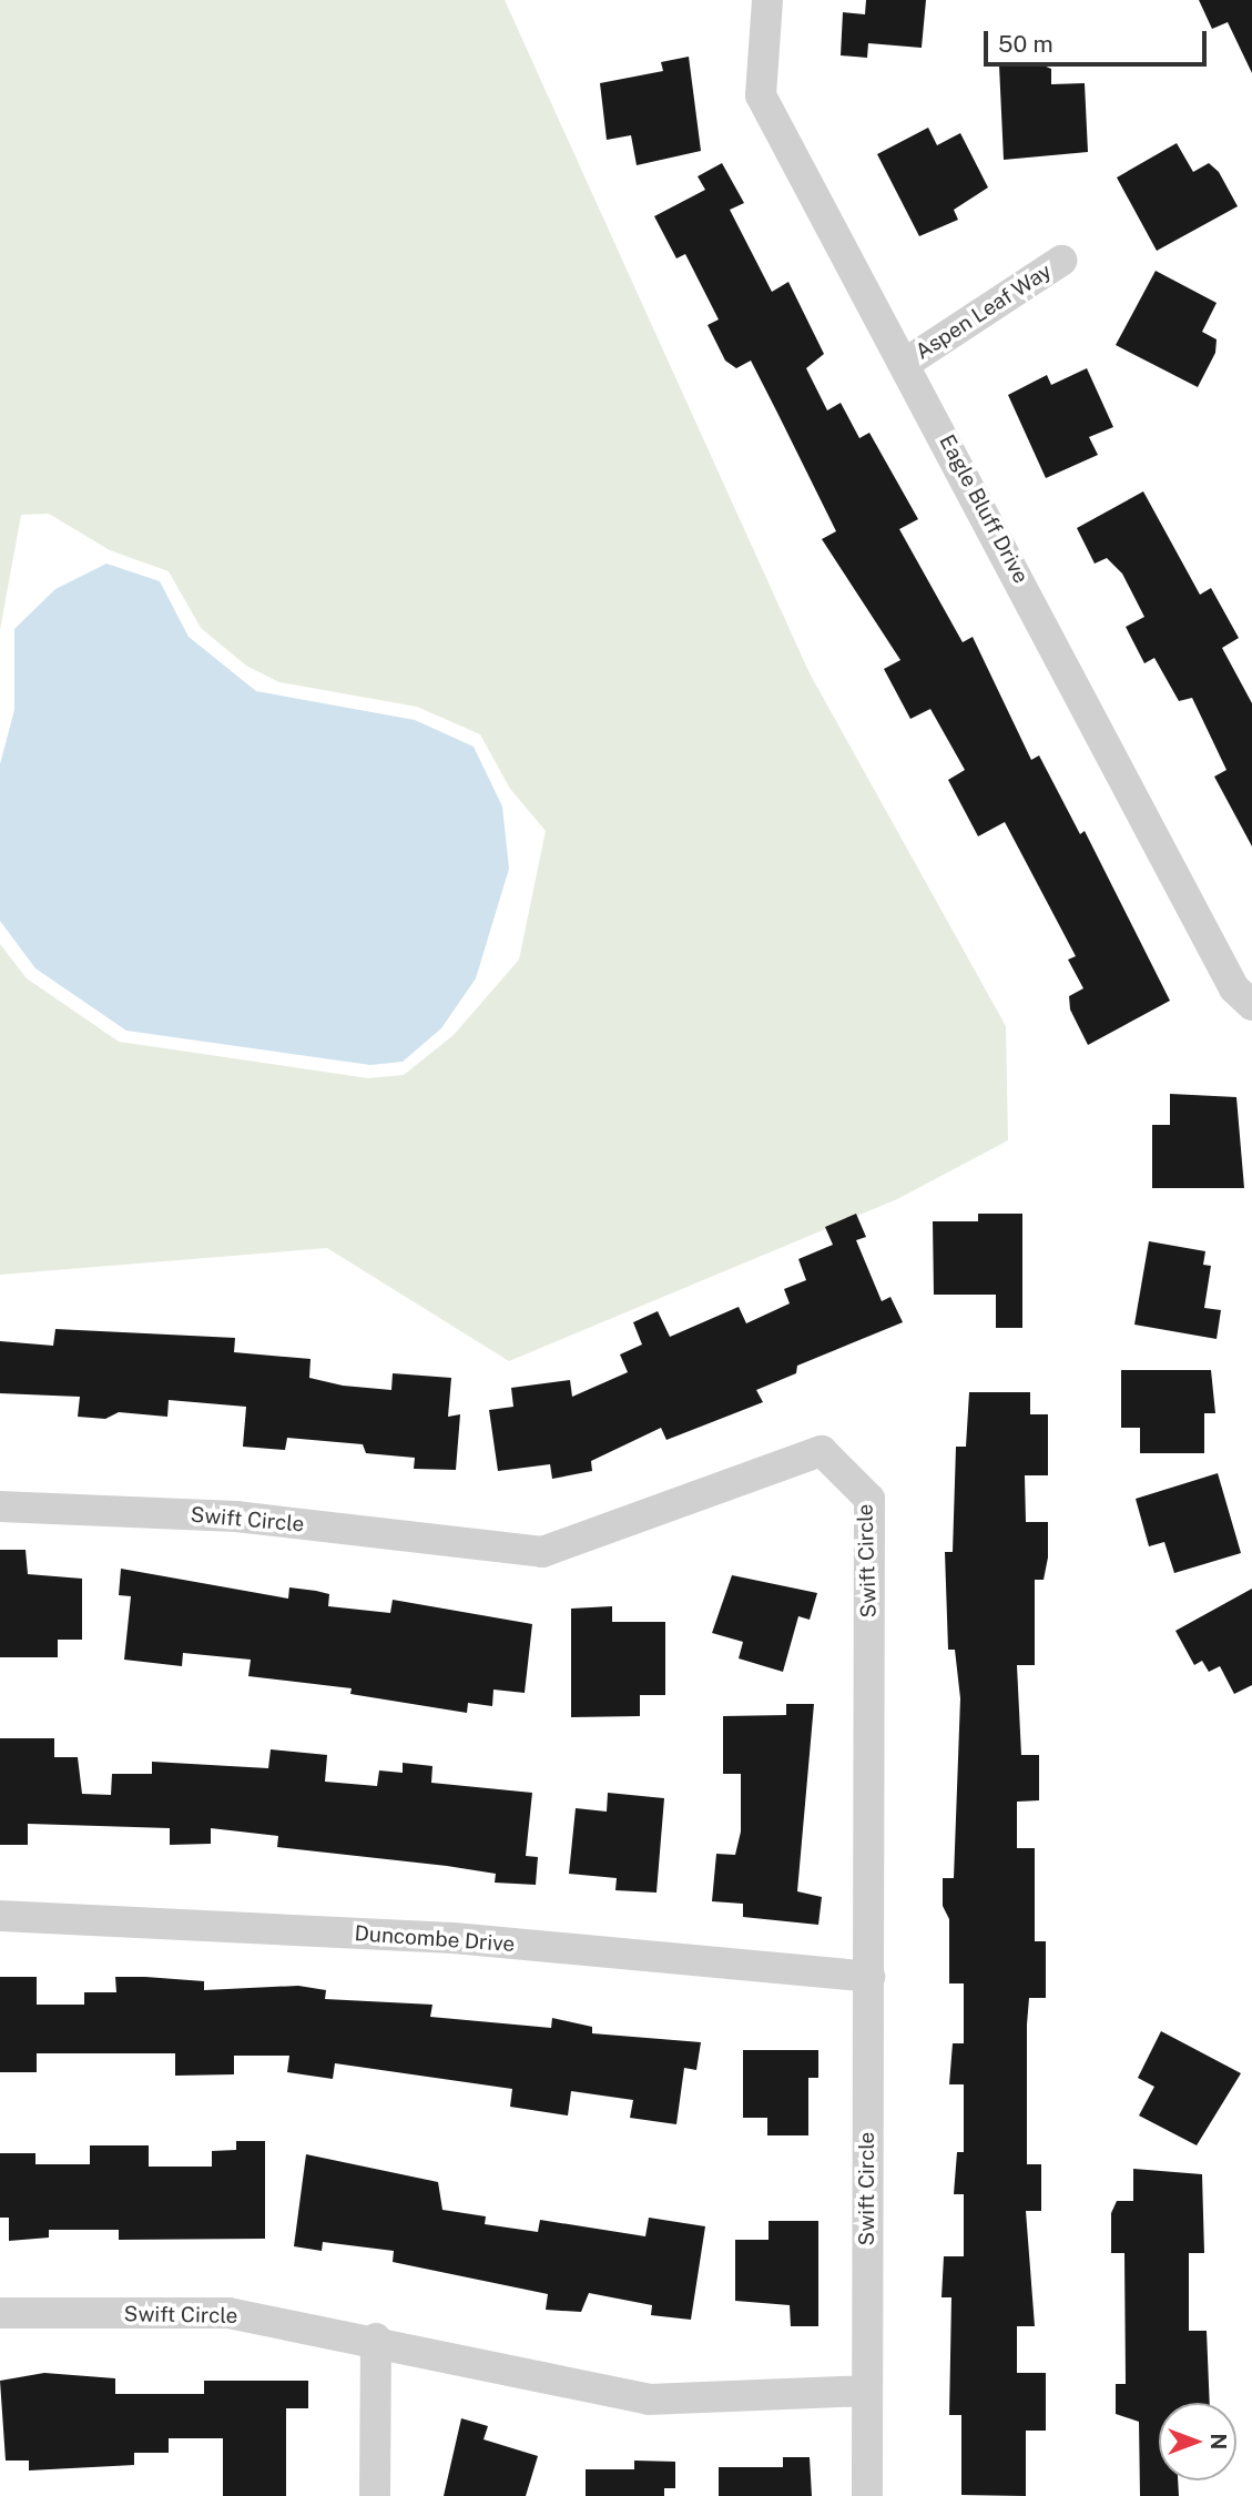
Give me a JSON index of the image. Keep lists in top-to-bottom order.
{
  "streets": {
    "street": [
      "Aspen Leaf Way",
      "Eagle Bluff Drive",
      "Swift Circle",
      "Duncombe Drive"
    ]
  },
  "crossings": [
    ["Aspen Leaf Way", "Eagle Bluff Drive"],
    ["Swift Circle", "Duncombe Drive"]
  ],
  "scale_bar": "50 m",
  "north": "right"
}
